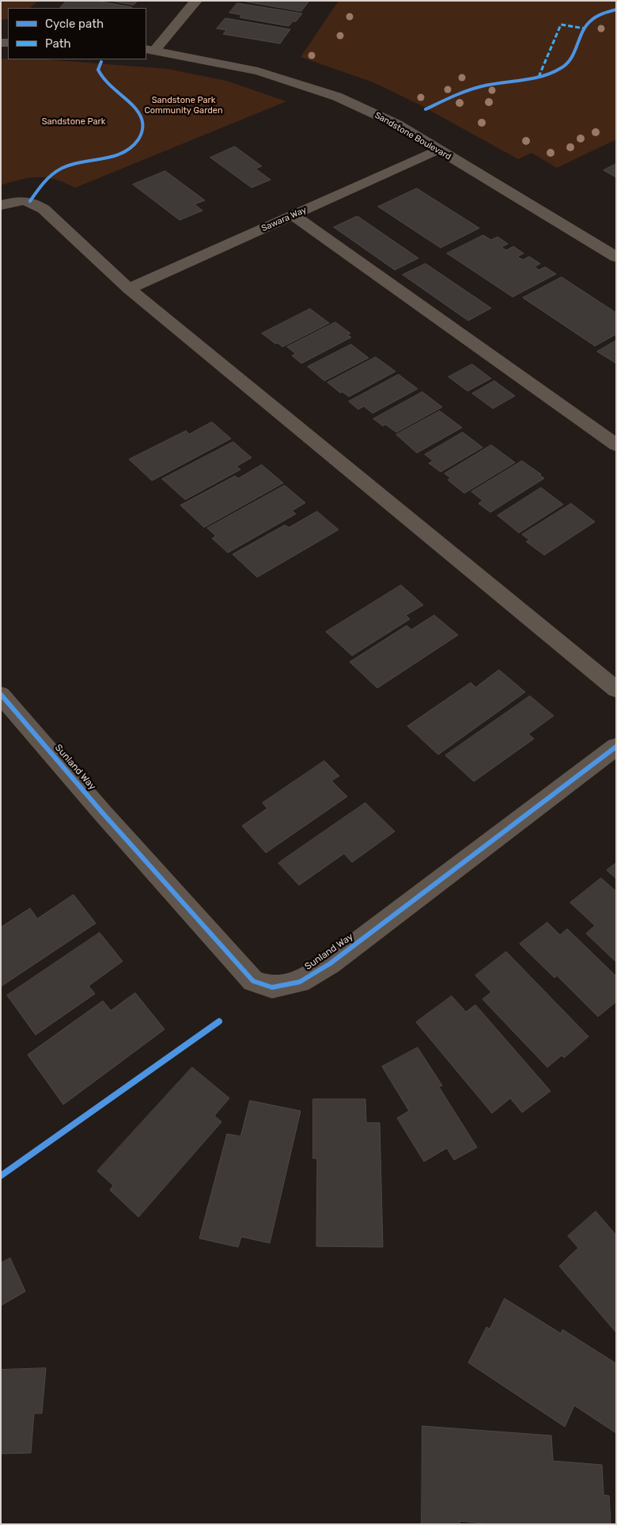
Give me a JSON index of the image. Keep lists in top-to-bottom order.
{
  "streets": {
    "street": ["Sandstone Boulevard", "Sawara Way", "Sunland Way"]
  },
  "crossings": [
    ["Sandstone Boulevard", "Sawara Way"]
  ],
  "parks": ["Sandstone Park Community Garden", "Sandstone Park"],
  "legend": ["Cycle path", "Path"]
}
